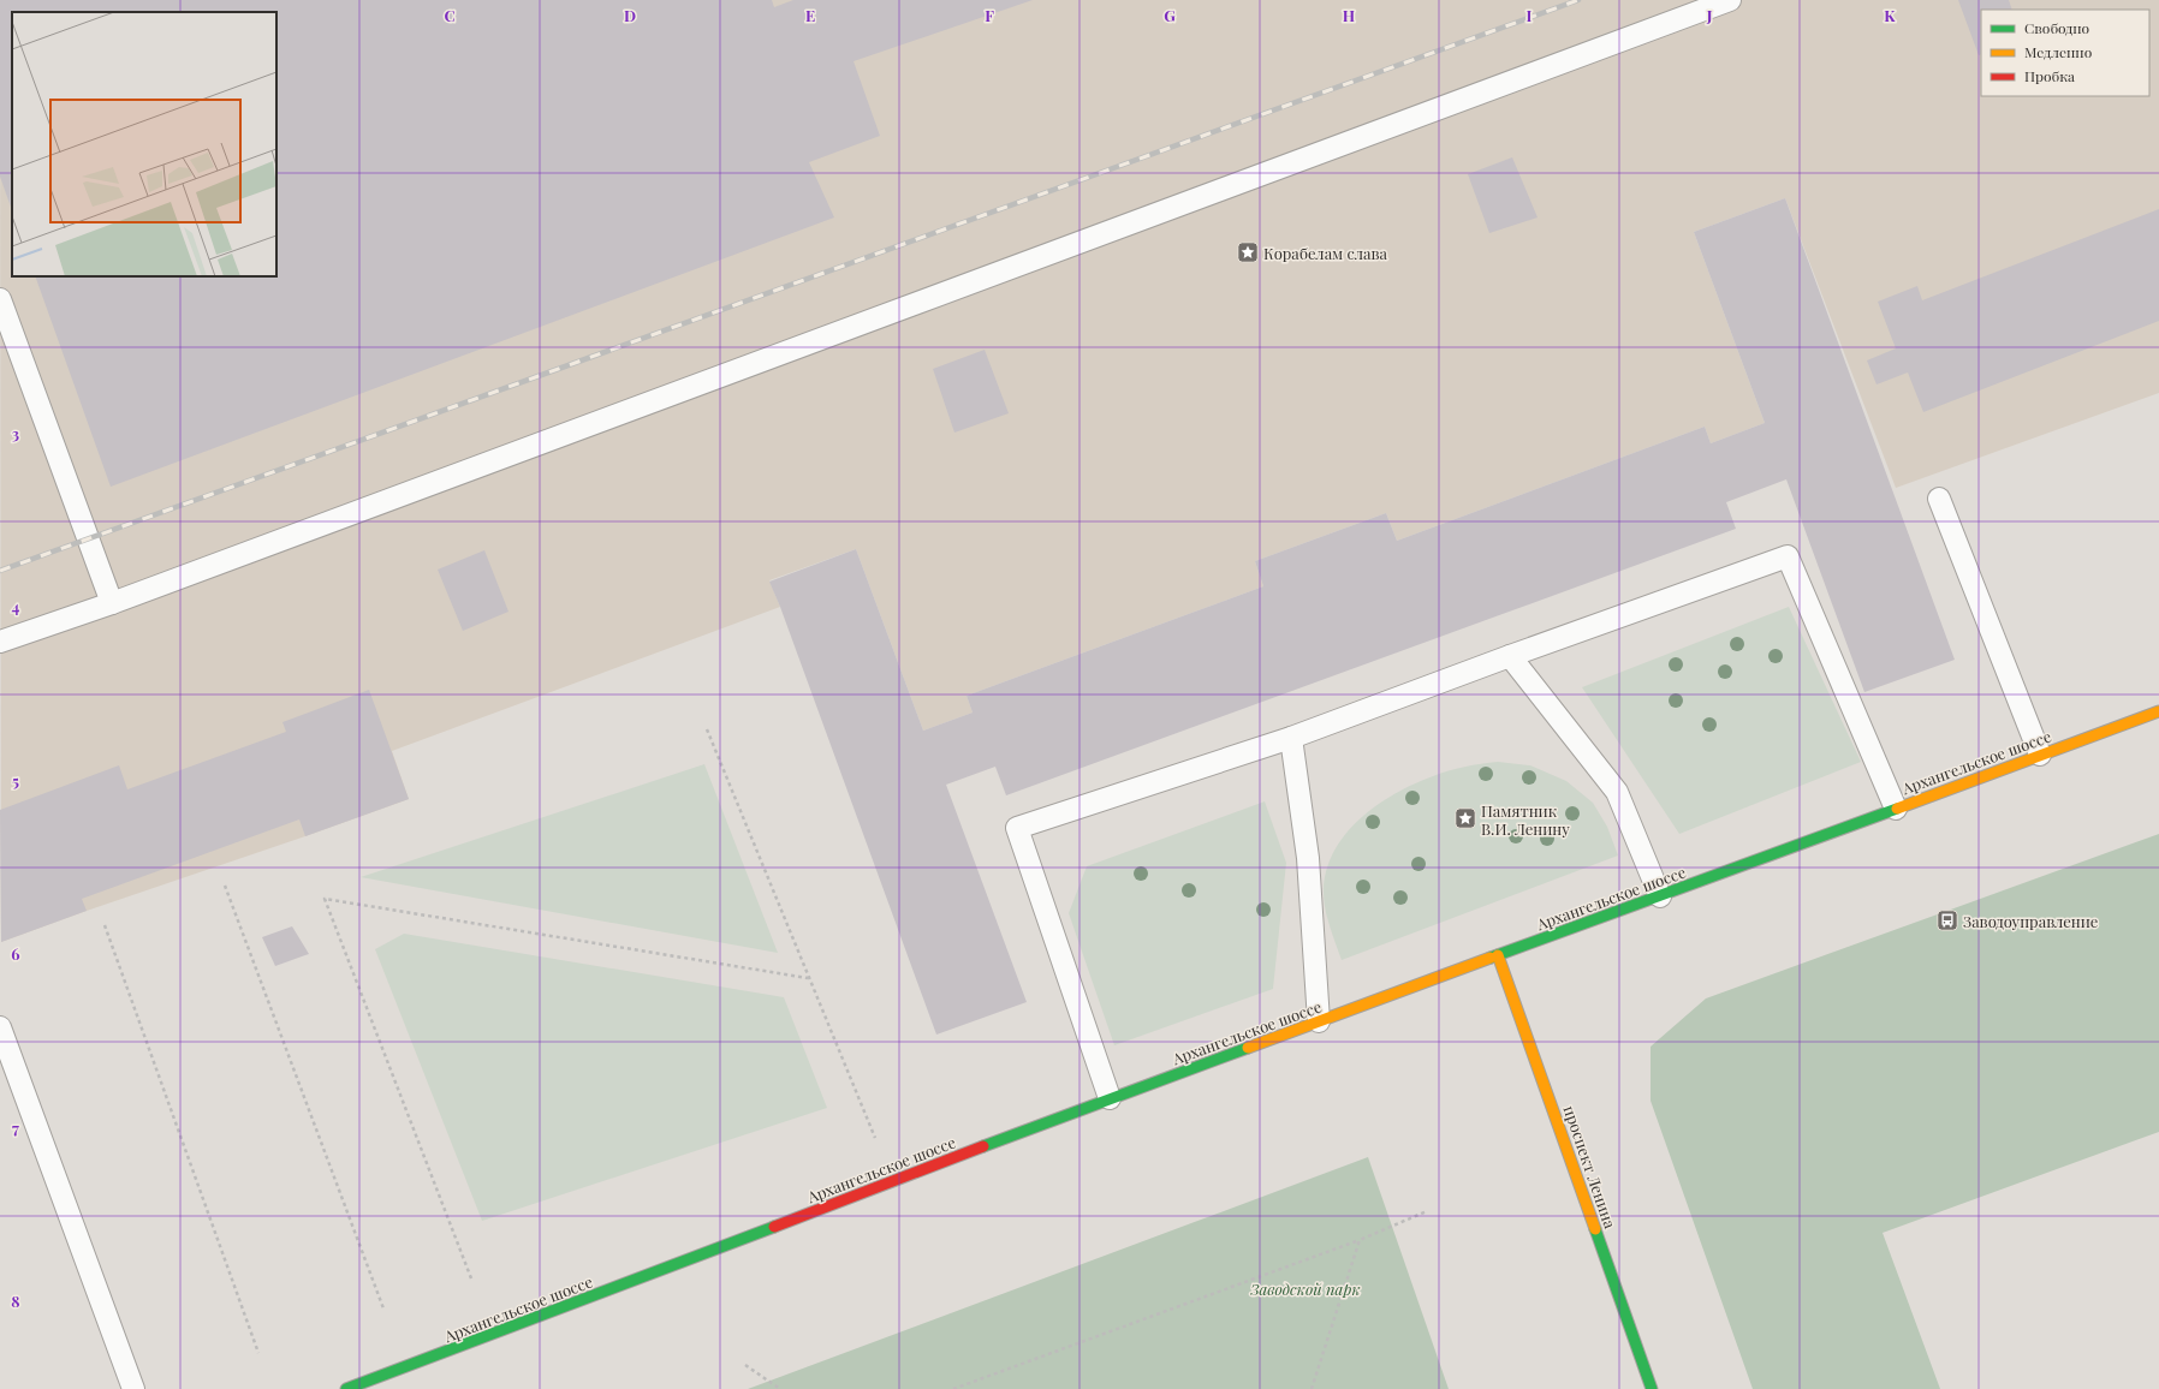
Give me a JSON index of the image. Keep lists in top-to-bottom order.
{
  "streets": {
    "main road": ["Архангельское шоссе", "проспект Ленина"]
  },
  "crossings": [
    ["Архангельское шоссе", "проспект Ленина"]
  ],
  "parks": ["Заводской парк"],
  "places": {
    "place": ["Корабелам слава", "Памятник В.И. Ленину"],
    "bus stop": ["Заводоуправление"]
  },
  "legend": ["Свободно", "Медленно", "Пробка"],
  "grid": {
    "columns": [
      "C",
      "D",
      "E",
      "F",
      "G",
      "H",
      "I",
      "J",
      "K"
    ],
    "rows": [
      "3",
      "4",
      "5",
      "6",
      "7",
      "8"
    ]
  }
}
